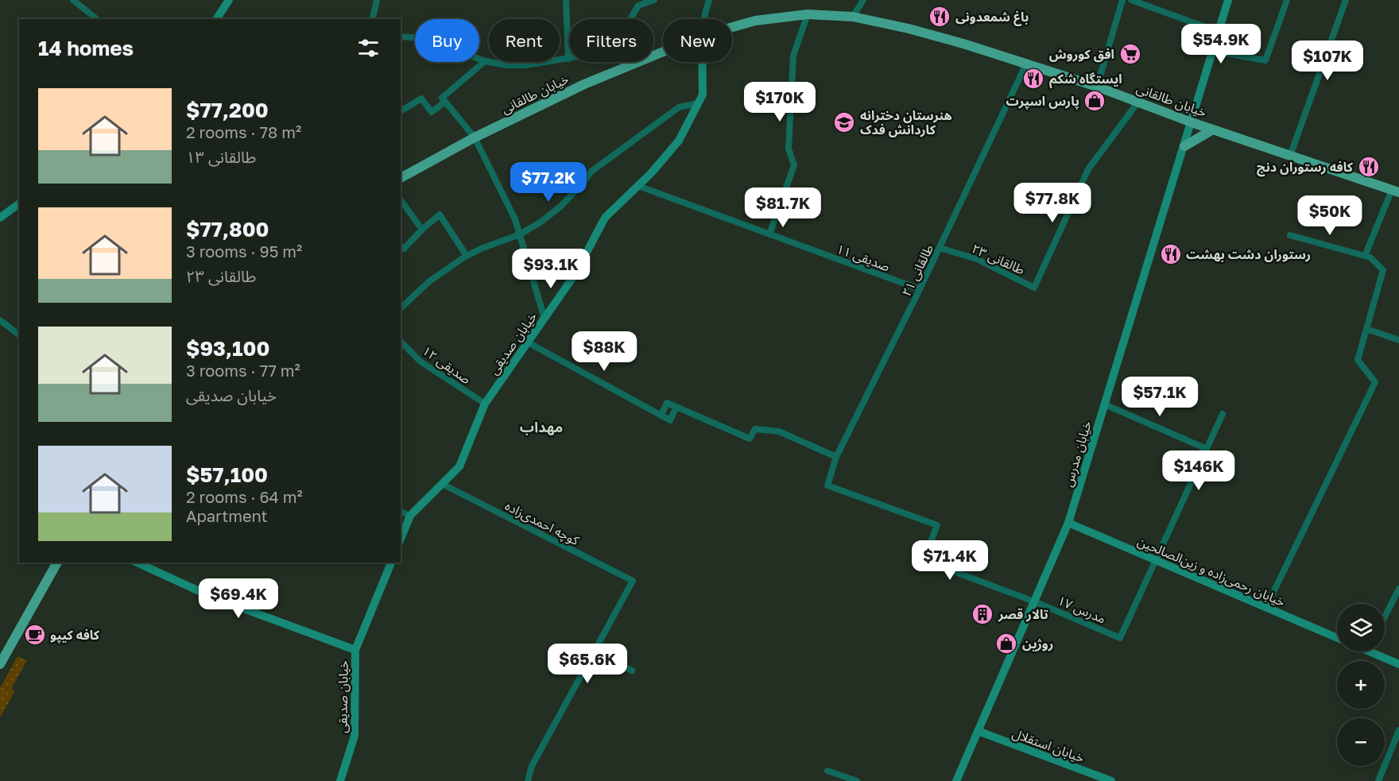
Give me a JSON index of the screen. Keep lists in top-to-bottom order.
{
  "streets": {
    "main road": ["خیابان طالقانی"],
    "street": [
      "صدیقی ۱۱",
      "طالقانی ۲۳",
      "طالقانی ۲۱",
      "خیابان صدیقی",
      "صدیقی ۱۲",
      "خیابان مدرس",
      "کوچه احمدی‌زاده",
      "خیابان رحمی‌زاده و زین‌الصالحین",
      "مدرس ۱۷",
      "خیابان استقلال"
    ]
  },
  "crossings": [
    ["خیابان طالقانی", "طالقانی ۲۳"],
    ["خیابان طالقانی", "طالقانی ۲۱"],
    ["خیابان طالقانی", "خیابان مدرس"],
    ["صدیقی ۱۱", "طالقانی ۲۱"],
    ["صدیقی ۱۱", "خیابان صدیقی"],
    ["طالقانی ۲۳", "طالقانی ۲۱"],
    ["طالقانی ۲۱", "مدرس ۱۷"],
    ["خیابان صدیقی", "صدیقی ۱۲"],
    ["خیابان صدیقی", "کوچه احمدی‌زاده"],
    ["خیابان مدرس", "خیابان رحمی‌زاده و زین‌الصالحین"],
    ["خیابان مدرس", "مدرس ۱۷"],
    ["خیابان مدرس", "خیابان استقلال"],
    ["خیابان رحمی‌زاده و زین‌الصالحین", "مدرس ۱۷"]
  ],
  "districts": ["مهداب"],
  "places": {
    "restaurant": [
      "باغ شمعدونی",
      "ایستگاه شکم",
      "کافه رستوران دنج",
      "رستوران دشت بهشت"
    ],
    "supermarket": ["افق کوروش"],
    "shop": ["پارس اسپرت", "روژین"],
    "school or university": ["هنرستان دخترانه کاردانش فدک"],
    "building": ["تالار قصر"],
    "cafe": ["کافه کیپو"]
  },
  "page": {
    "chip": [
      "Buy",
      "Rent",
      "Filters",
      "New"
    ],
    "heading": "14 homes",
    "price": [
      "$54.9K",
      "$107K",
      "$170K",
      "$77.2K",
      "$77.8K",
      "$81.7K",
      "$50K",
      "$93.1K",
      "$88K",
      "$57.1K",
      "$146K",
      "$71.4K",
      "$69.4K",
      "$65.6K"
    ],
    "list": [
      {
        "name": "$77,200",
        "note": "2 rooms · 78 m² · طالقانی ۱۳"
      },
      {
        "name": "$77,800",
        "note": "3 rooms · 95 m² · طالقانی ۲۳"
      },
      {
        "name": "$93,100",
        "note": "3 rooms · 77 m² · خیابان صدیقی"
      },
      {
        "name": "$57,100",
        "note": "2 rooms · 64 m² · Apartment"
      }
    ],
    "map_buttons": ["+", "−"]
  }
}
